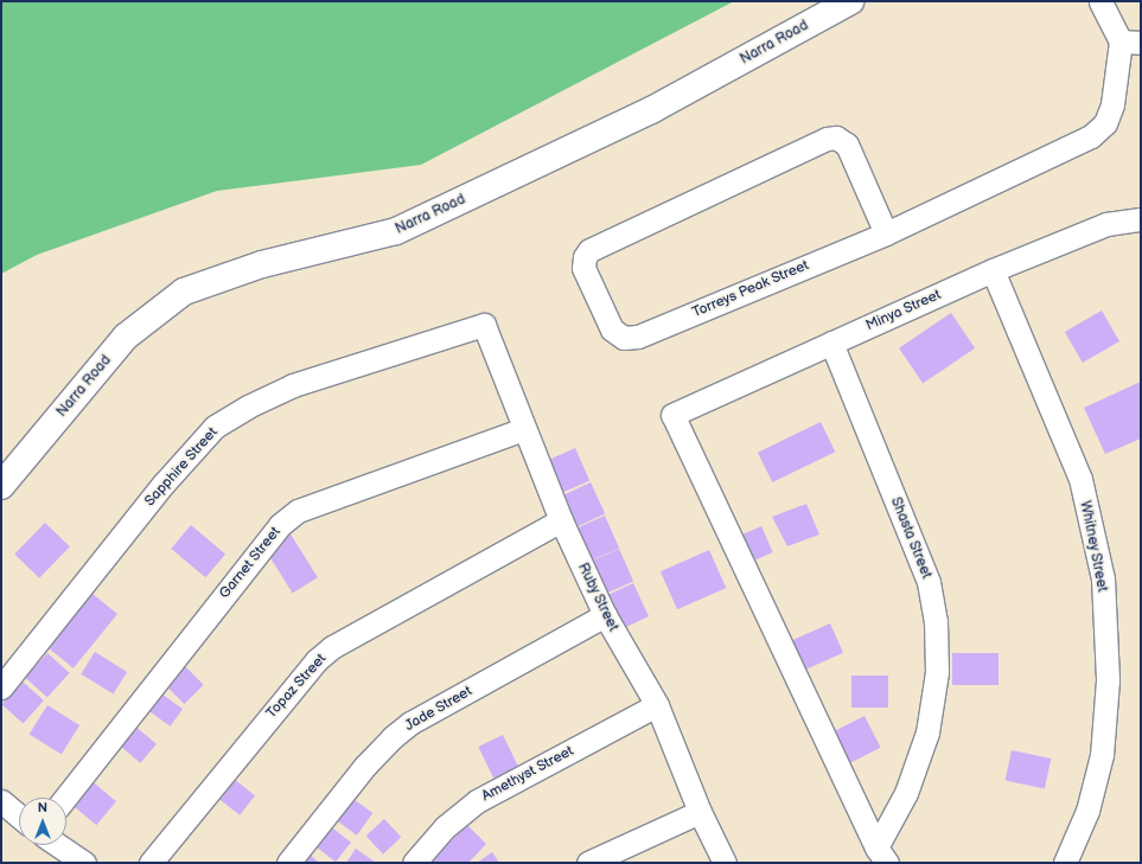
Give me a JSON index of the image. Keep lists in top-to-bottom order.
{
  "streets": {
    "street": [
      "Narra Road",
      "Torreys Peak Street",
      "Minya Street",
      "Sapphire Street",
      "Shasta Street",
      "Whitney Street",
      "Garnet Street",
      "Ruby Street",
      "Topaz Street",
      "Jade Street",
      "Amethyst Street"
    ]
  },
  "crossings": [
    ["Minya Street", "Shasta Street"],
    ["Minya Street", "Whitney Street"],
    ["Sapphire Street", "Ruby Street"],
    ["Garnet Street", "Ruby Street"],
    ["Ruby Street", "Topaz Street"],
    ["Ruby Street", "Jade Street"],
    ["Ruby Street", "Amethyst Street"]
  ],
  "north": "top"
}
